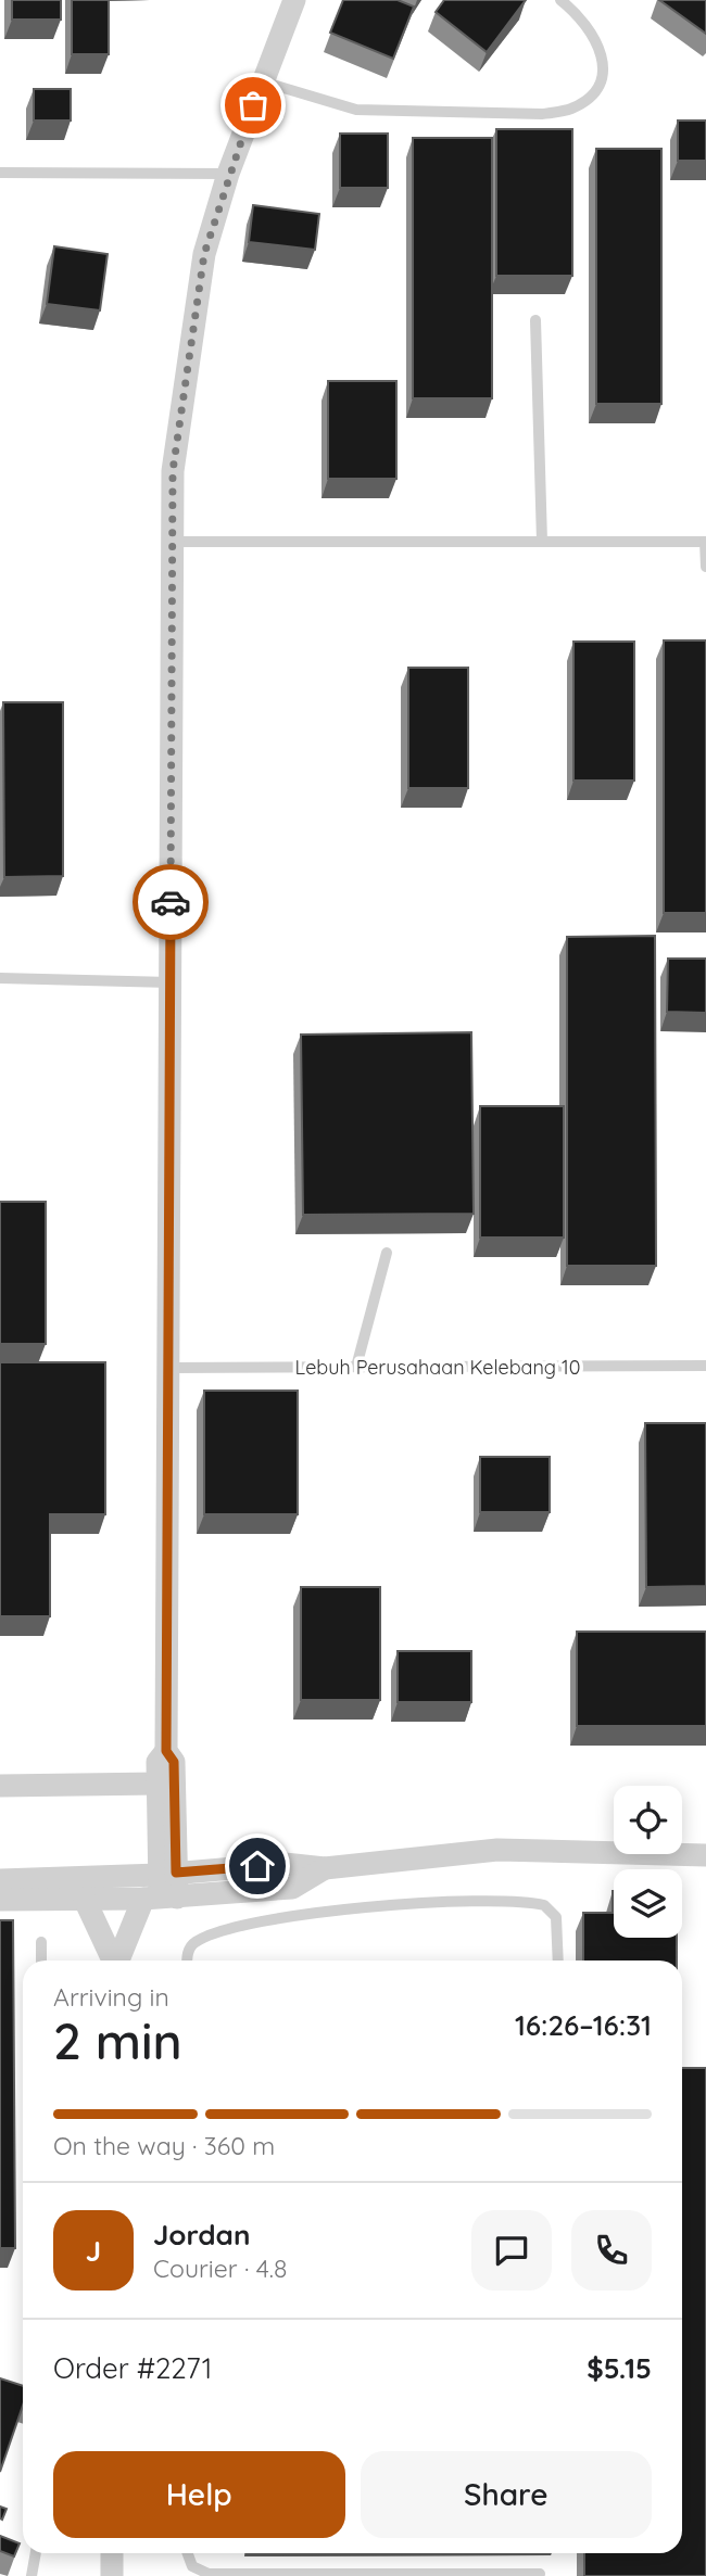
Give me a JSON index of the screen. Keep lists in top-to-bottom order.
{
  "streets": {
    "lane": ["Lebuh Perusahaan Kelebang 10"]
  },
  "page": {
    "heading": ["2 min", "Arriving in", "16:26–16:31"],
    "panel": [
      "Jordan",
      "Courier · 4.8",
      "Order #2271",
      "$5.15"
    ],
    "bar": "On the way · 360 m",
    "round": "J",
    "buttons": ["Help", "Share"]
  }
}
